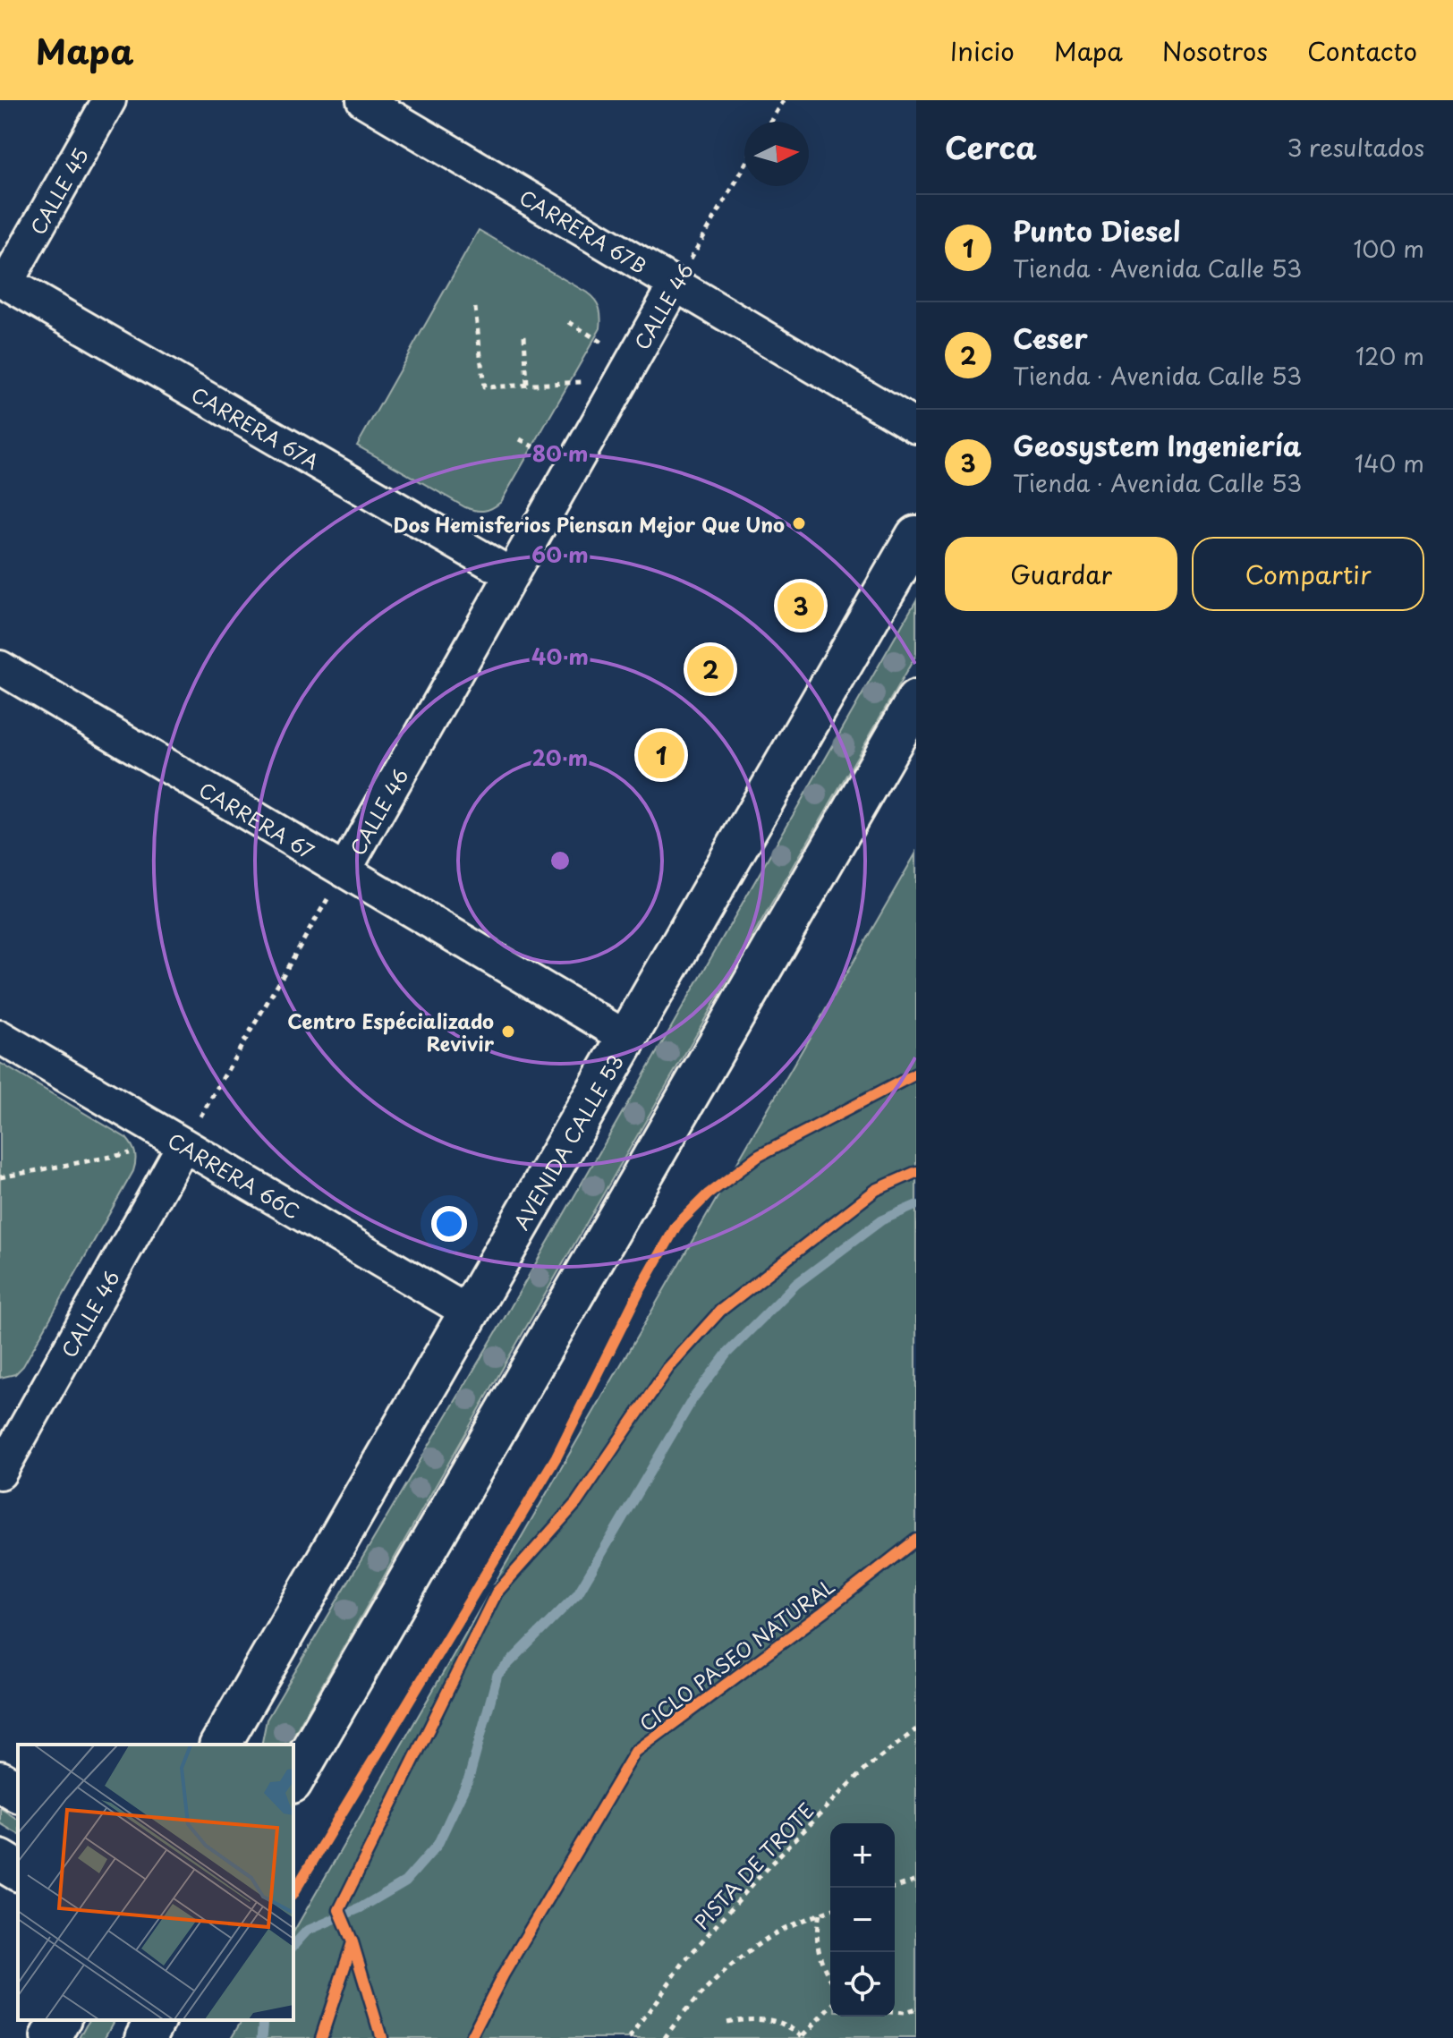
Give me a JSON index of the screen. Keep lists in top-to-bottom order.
{
  "streets": {
    "main road": ["AVENIDA CALLE 53"],
    "street": [
      "CALLE 45",
      "CARRERA 67B",
      "CALLE 46",
      "CARRERA 67A",
      "CARRERA 67",
      "CARRERA 66C"
    ],
    "path": ["PISTA DE TROTE"],
    "cycle path": ["CICLO PASEO NATURAL"]
  },
  "crossings": [
    ["CALLE 45", "CARRERA 67A"],
    ["CARRERA 67B", "CALLE 46"],
    ["CALLE 46", "CARRERA 67A"],
    ["CALLE 46", "CARRERA 67"],
    ["CALLE 46", "CARRERA 66C"],
    ["CARRERA 67", "AVENIDA CALLE 53"],
    ["AVENIDA CALLE 53", "CARRERA 66C"]
  ],
  "places": ["Dos Hemisferios Piensan Mejor Que Uno", "Centro Espécializado Revivir"],
  "north": "right",
  "page": {
    "header": "Mapa",
    "nav": [
      "Inicio",
      "Mapa",
      "Nosotros",
      "Contacto"
    ],
    "heading": ["Cerca", "3 resultados"],
    "list": [
      {
        "mark": "1",
        "name": "Punto Diesel",
        "note": "Tienda · Avenida Calle 53",
        "value": "100 m"
      },
      {
        "mark": "2",
        "name": "Ceser",
        "note": "Tienda · Avenida Calle 53",
        "value": "120 m"
      },
      {
        "mark": "3",
        "name": "Geosystem Ingeniería",
        "note": "Tienda · Avenida Calle 53",
        "value": "140 m"
      }
    ],
    "buttons": ["Guardar", "Compartir"],
    "pins": ["3", "2", "1"],
    "map_buttons": ["+", "−"]
  },
  "rings": [
    "80 m",
    "60 m",
    "40 m",
    "20 m"
  ]
}
